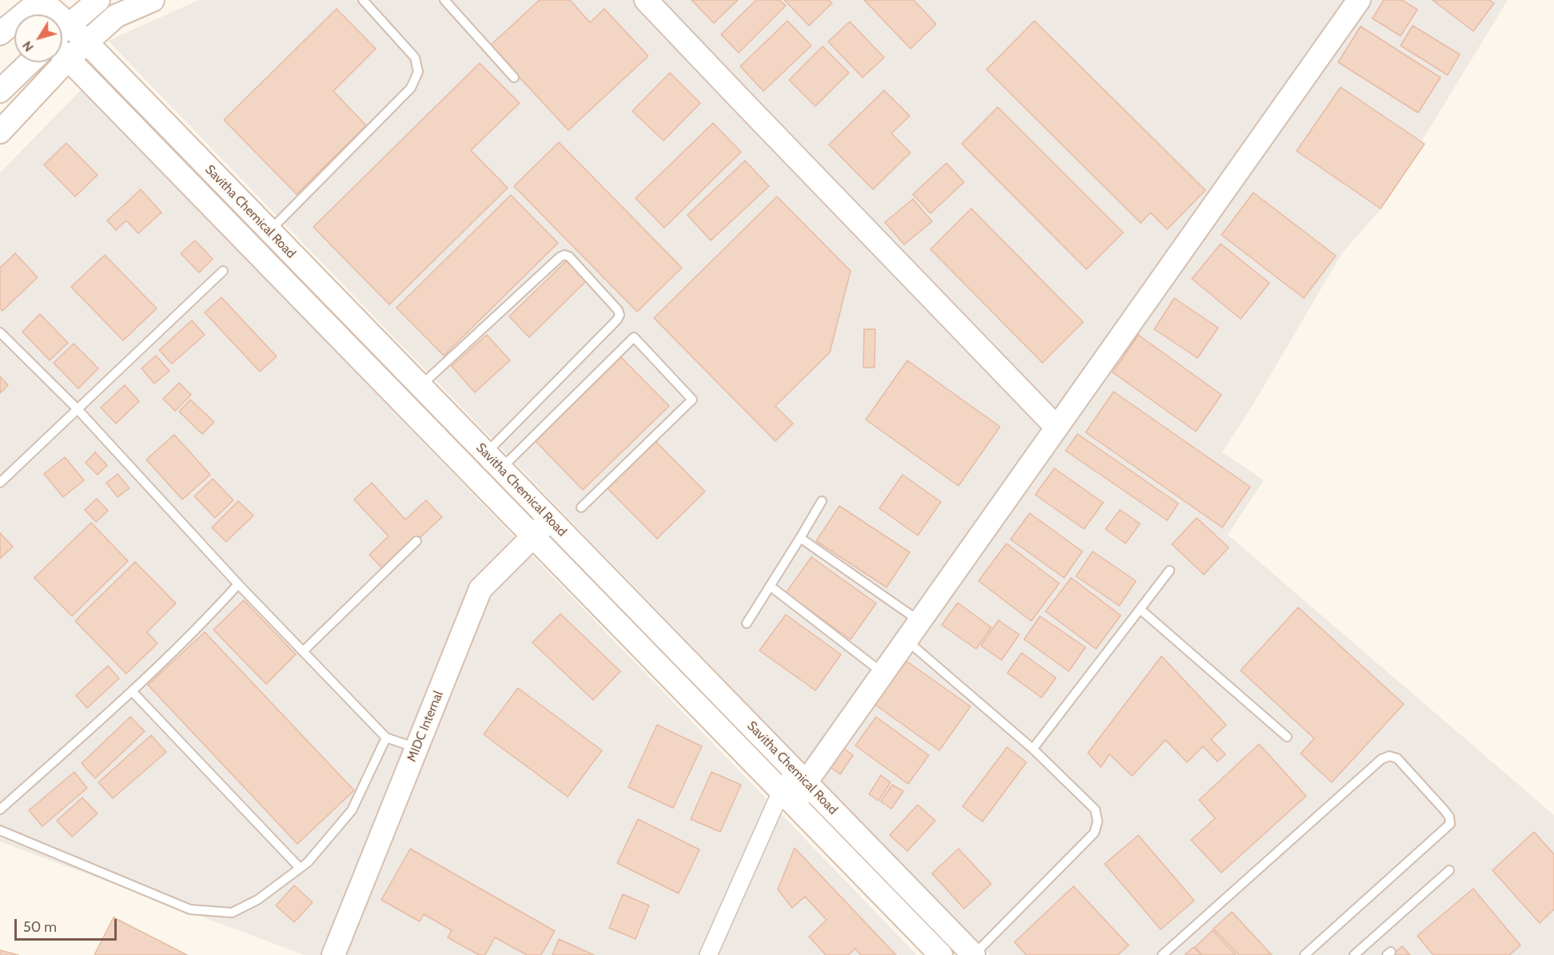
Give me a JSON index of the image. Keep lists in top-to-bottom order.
{
  "streets": {
    "main road": ["Savitha Chemical Road", "MIDC Internal"]
  },
  "crossings": [
    ["Savitha Chemical Road", "MIDC Internal"]
  ],
  "scale_bar": "50 m",
  "north": "bottom left"
}
